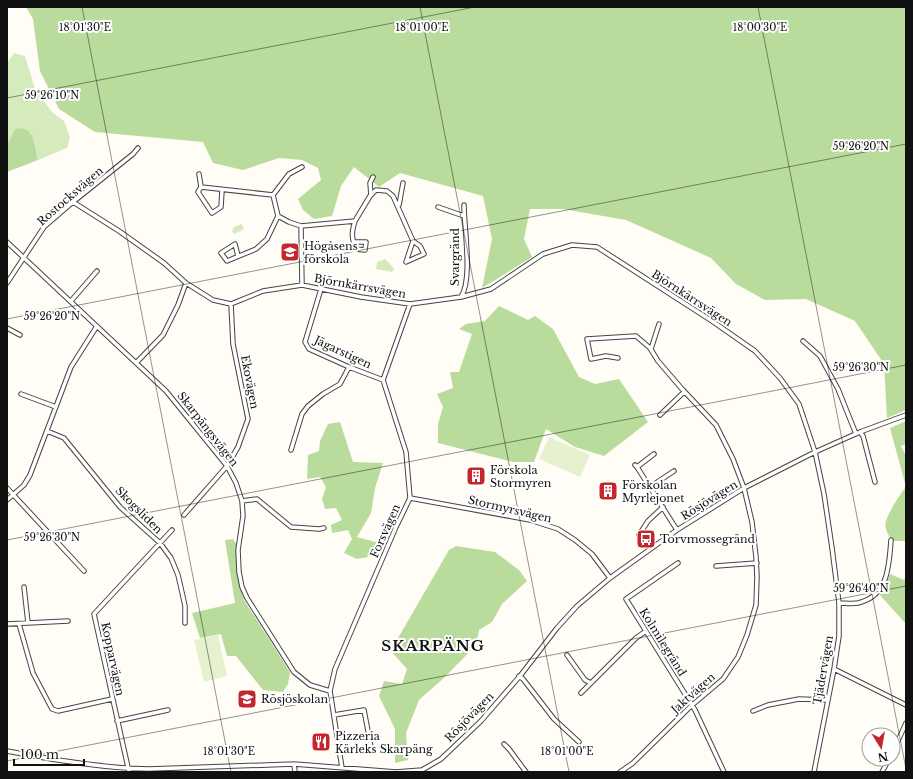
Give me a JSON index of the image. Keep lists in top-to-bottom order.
{
  "streets": {
    "street": [
      "Rostocksvägen",
      "Svargränd",
      "Björnkärrsvägen",
      "Jägarstigen",
      "Ekovägen",
      "Skarpängsvägen",
      "Rösjövägen",
      "Stormyrsvägen",
      "Skogsliden",
      "Forsvägen",
      "Kolmilegränd",
      "Kopparvägen",
      "Tjädervägen",
      "Jaktvägen"
    ]
  },
  "crossings": [
    ["Rostocksvägen", "Skarpängsvägen"],
    ["Svargränd", "Björnkärrsvägen"],
    ["Björnkärrsvägen", "Jägarstigen"],
    ["Björnkärrsvägen", "Ekovägen"],
    ["Björnkärrsvägen", "Rösjövägen"],
    ["Björnkärrsvägen", "Tjädervägen"],
    ["Jägarstigen", "Forsvägen"],
    ["Ekovägen", "Skarpängsvägen"],
    ["Skarpängsvägen", "Forsvägen"],
    ["Rösjövägen", "Stormyrsvägen"],
    ["Rösjövägen", "Forsvägen"],
    ["Rösjövägen", "Kopparvägen"],
    ["Rösjövägen", "Tjädervägen"],
    ["Rösjövägen", "Jaktvägen"],
    ["Stormyrsvägen", "Forsvägen"],
    ["Skogsliden", "Kopparvägen"],
    ["Kolmilegränd", "Jaktvägen"]
  ],
  "districts": ["SKARPÄNG"],
  "places": {
    "school or university": ["Högåsens förskola", "Rösjöskolan"],
    "building": ["Förskola Stormyren", "Förskolan Myrlejonet"],
    "bus stop": ["Torvmossegränd"],
    "restaurant": ["Pizzeria Kärleks Skarpäng"]
  },
  "scale_bar": "100 m",
  "north": "bottom",
  "coordinates": [
    "18°01'30\"E",
    "18°01'00\"E",
    "18°00'30\"E",
    "59°26'10\"N",
    "59°26'20\"N",
    "59°26'30\"N",
    "59°26'40\"N"
  ]
}
